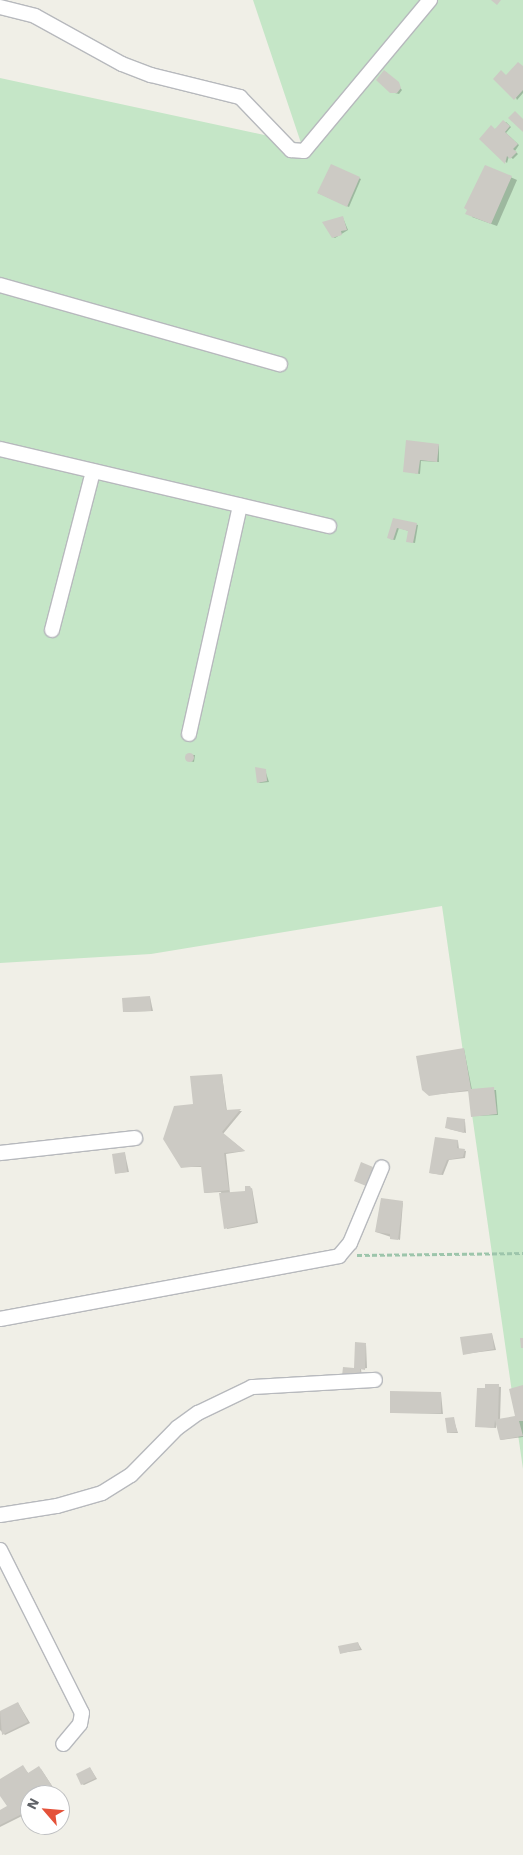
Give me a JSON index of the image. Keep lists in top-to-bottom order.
{
  "north": "top left"
}
